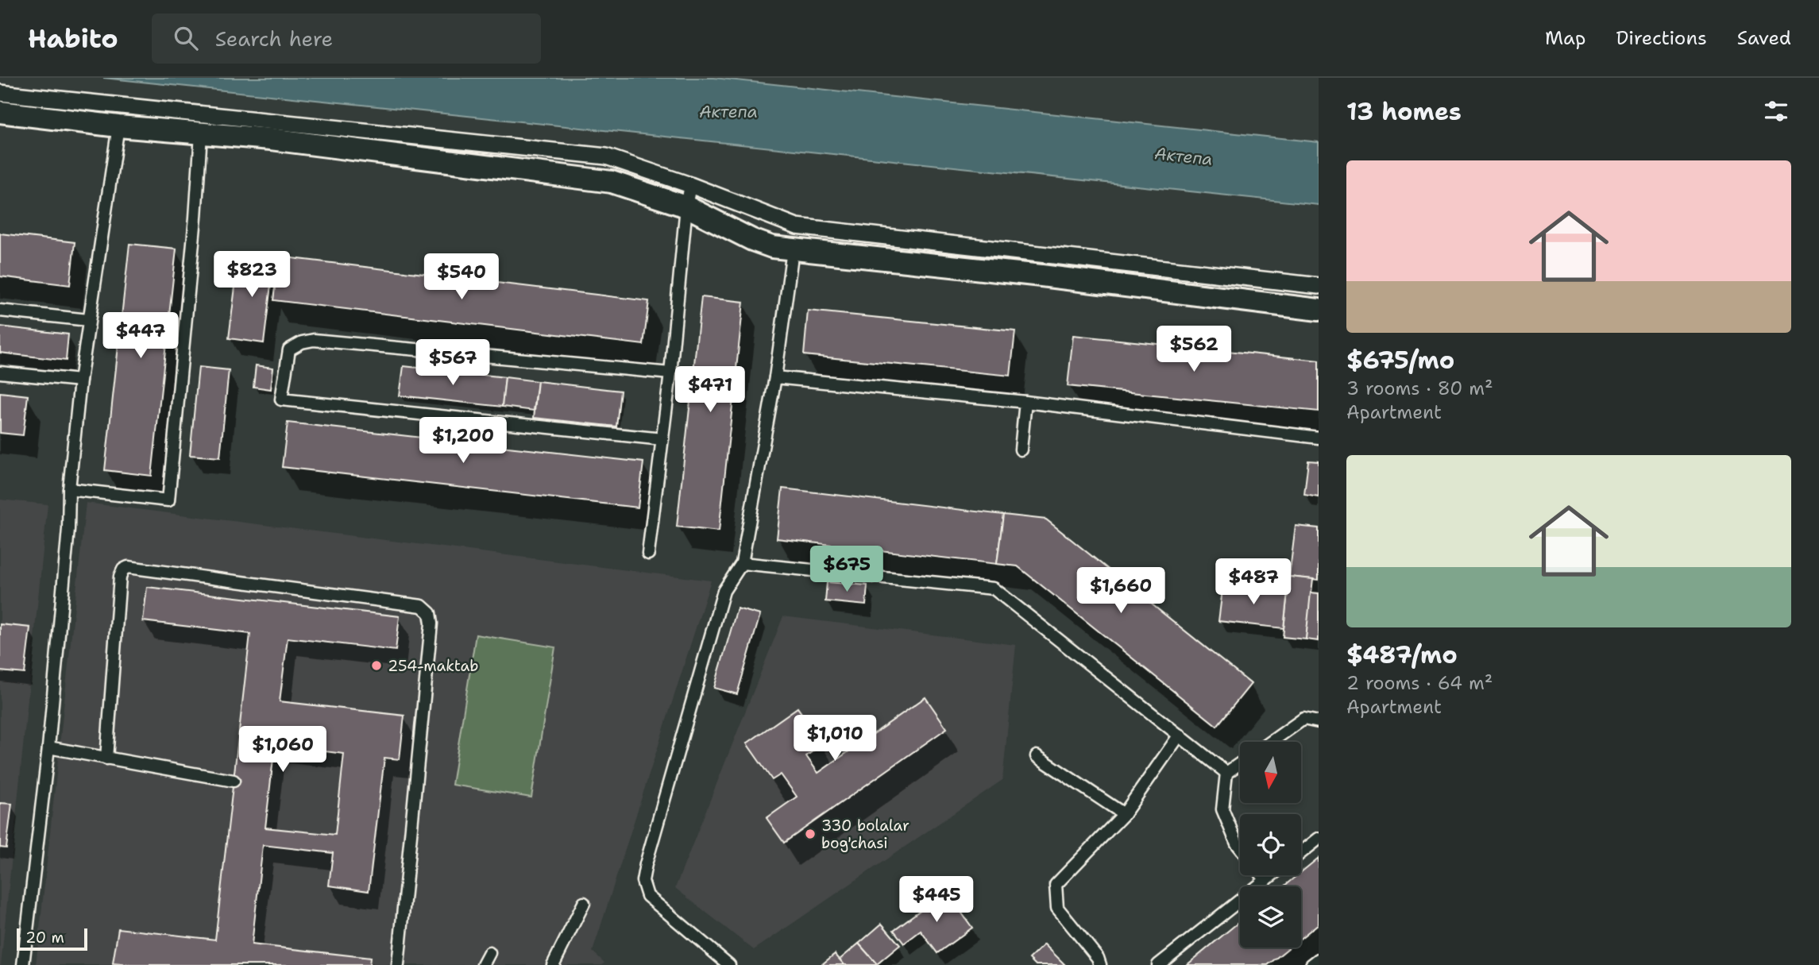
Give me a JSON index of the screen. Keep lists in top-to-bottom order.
{
  "water": ["Актепа"],
  "places": ["254-maktab", "330 bolalar bog'chasi"],
  "scale_bar": "20 m",
  "north": "bottom",
  "page": {
    "header": "Habito",
    "search": "Search here",
    "nav": ["Map", "Directions", "Saved"],
    "heading": "13 homes",
    "list": [
      {
        "name": "$675/mo",
        "note": "3 rooms · 80 m² · Apartment"
      },
      {
        "name": "$487/mo",
        "note": "2 rooms · 64 m² · Apartment"
      }
    ],
    "price": [
      "$823",
      "$540",
      "$447",
      "$562",
      "$567",
      "$471",
      "$1,200",
      "$675",
      "$487",
      "$1,660",
      "$1,010",
      "$1,060",
      "$445"
    ],
    "scale": "20 m"
  }
}
